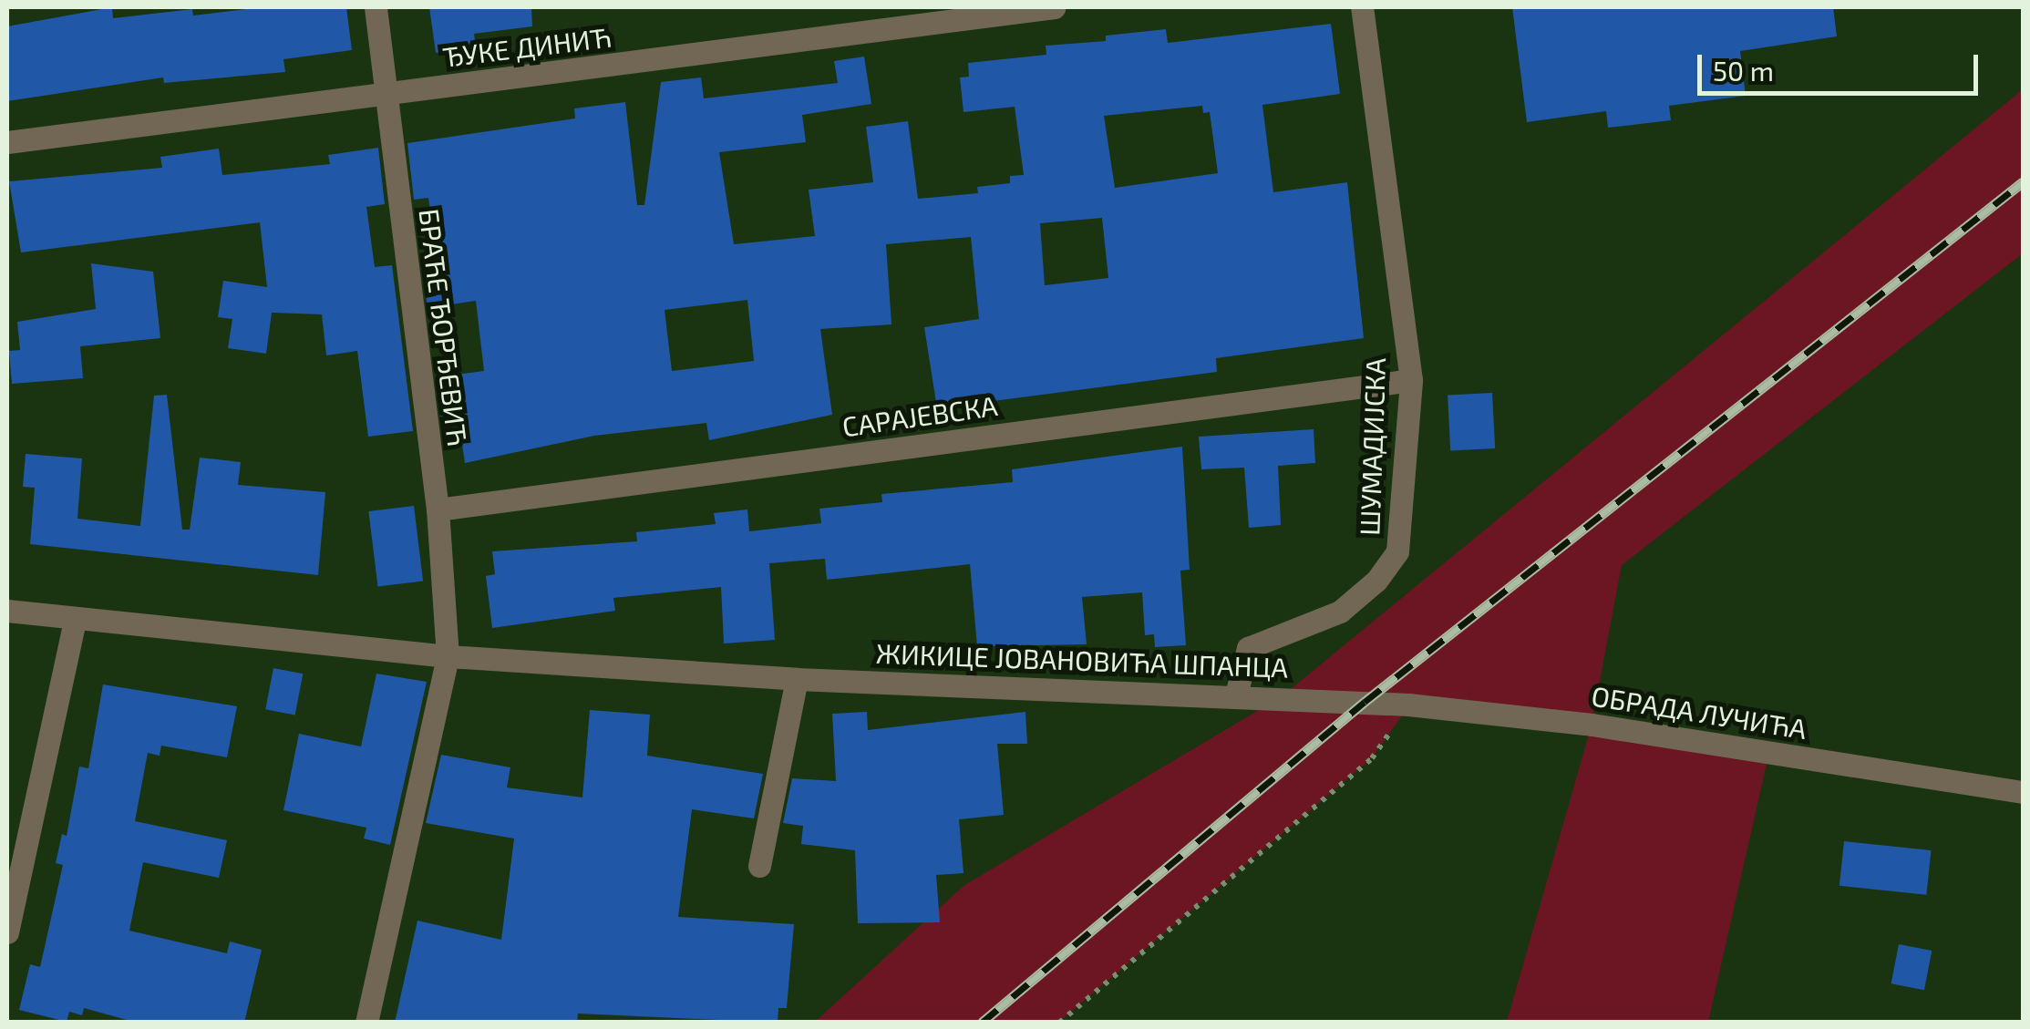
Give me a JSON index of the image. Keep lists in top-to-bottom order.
{
  "streets": {
    "street": [
      "ЂУКЕ ДИНИЋ",
      "БРАЋЕ ЂОРЂЕВИЋ",
      "САРАЈЕВСКА",
      "ШУМАДИЈСКА",
      "ЖИКИЦЕ ЈОВАНОВИЋА ШПАНЦА",
      "ОБРАДА ЛУЧИЋА"
    ]
  },
  "crossings": [
    ["ЂУКЕ ДИНИЋ", "БРАЋЕ ЂОРЂЕВИЋ"],
    ["БРАЋЕ ЂОРЂЕВИЋ", "САРАЈЕВСКА"],
    ["БРАЋЕ ЂОРЂЕВИЋ", "ЖИКИЦЕ ЈОВАНОВИЋА ШПАНЦА"],
    ["САРАЈЕВСКА", "ШУМАДИЈСКА"],
    ["ШУМАДИЈСКА", "ЖИКИЦЕ ЈОВАНОВИЋА ШПАНЦА"],
    ["ЖИКИЦЕ ЈОВАНОВИЋА ШПАНЦА", "ОБРАДА ЛУЧИЋА"]
  ],
  "scale_bar": "50 m"
}
